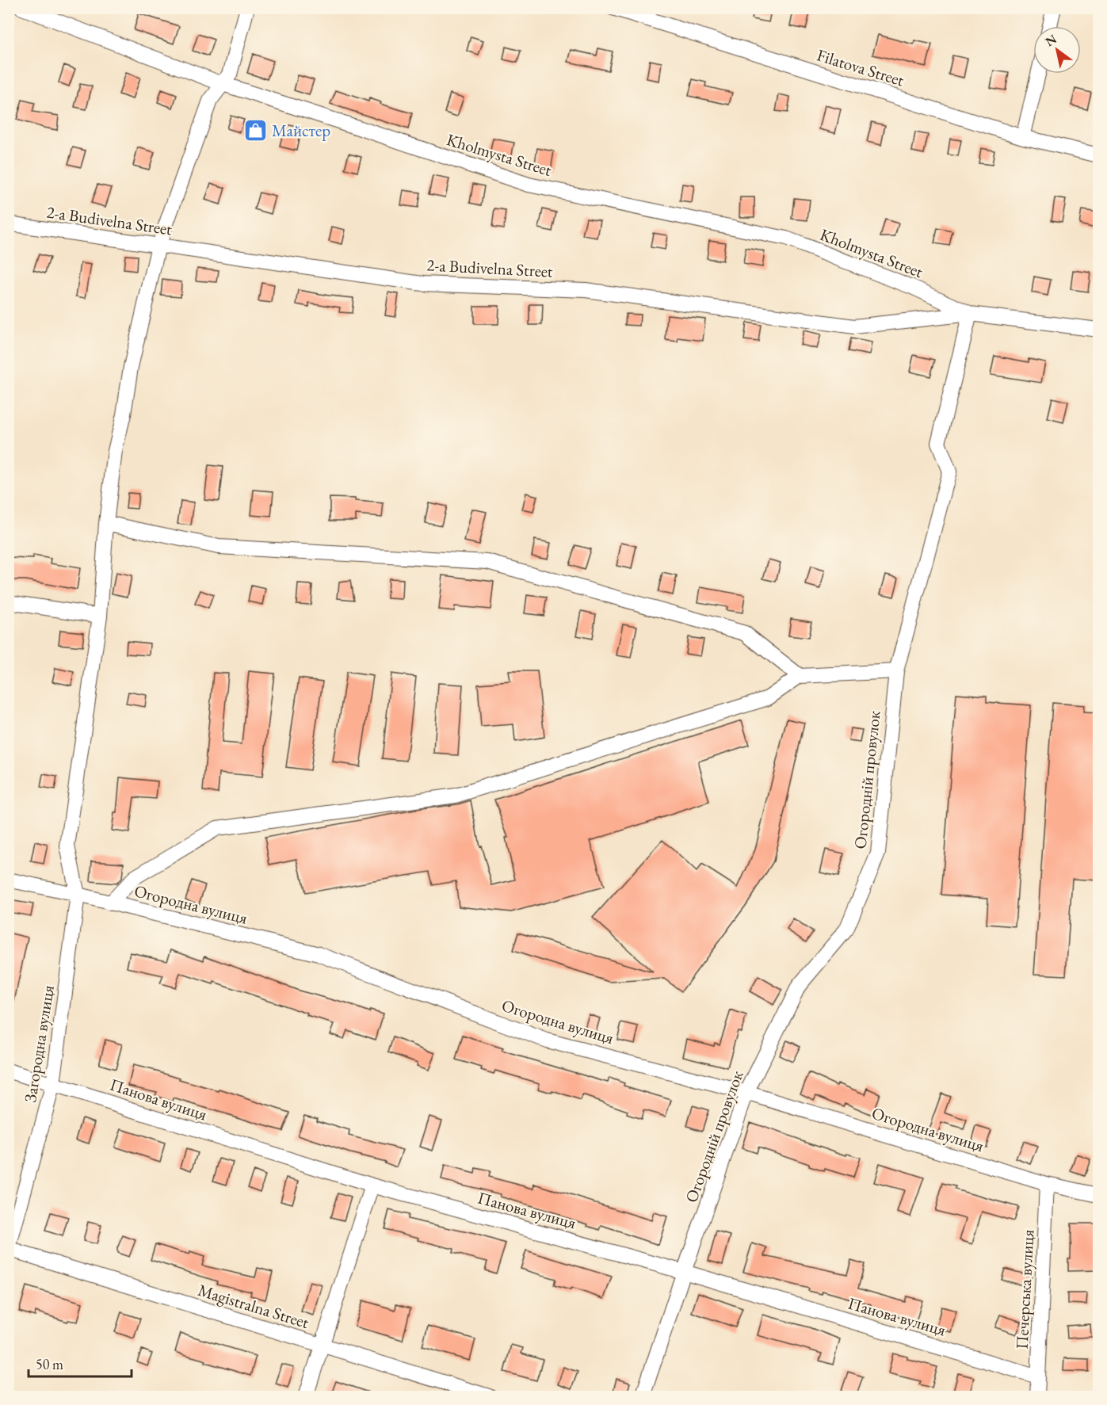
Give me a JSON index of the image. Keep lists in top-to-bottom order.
{
  "streets": {
    "street": [
      "Filatova Street",
      "Kholmysta Street",
      "2-a Budivelna Street",
      "Огородній провулок",
      "Огородна вулиця",
      "Загородна вулиця",
      "Панова вулиця",
      "Печерська вулиця",
      "Magistralna Street"
    ]
  },
  "crossings": [
    ["Kholmysta Street", "2-a Budivelna Street"],
    ["Kholmysta Street", "Огородній провулок"],
    ["Kholmysta Street", "Загородна вулиця"],
    ["2-a Budivelna Street", "Огородній провулок"],
    ["2-a Budivelna Street", "Загородна вулиця"],
    ["Огородній провулок", "Огородна вулиця"],
    ["Огородній провулок", "Панова вулиця"],
    ["Огородна вулиця", "Загородна вулиця"],
    ["Огородна вулиця", "Печерська вулиця"],
    ["Загородна вулиця", "Панова вулиця"],
    ["Загородна вулиця", "Magistralna Street"],
    ["Панова вулиця", "Печерська вулиця"]
  ],
  "places": {
    "shop": ["Майстер"]
  },
  "scale_bar": "50 m",
  "north": "top left"
}
